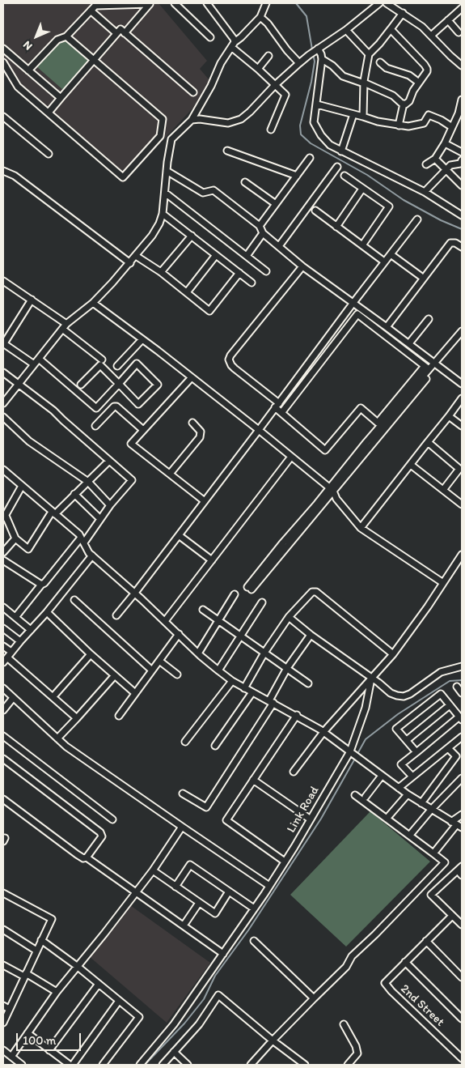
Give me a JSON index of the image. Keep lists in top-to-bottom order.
{
  "streets": {
    "street": ["Link Road", "2nd Street"]
  },
  "scale_bar": "100 m",
  "north": "bottom left"
}
